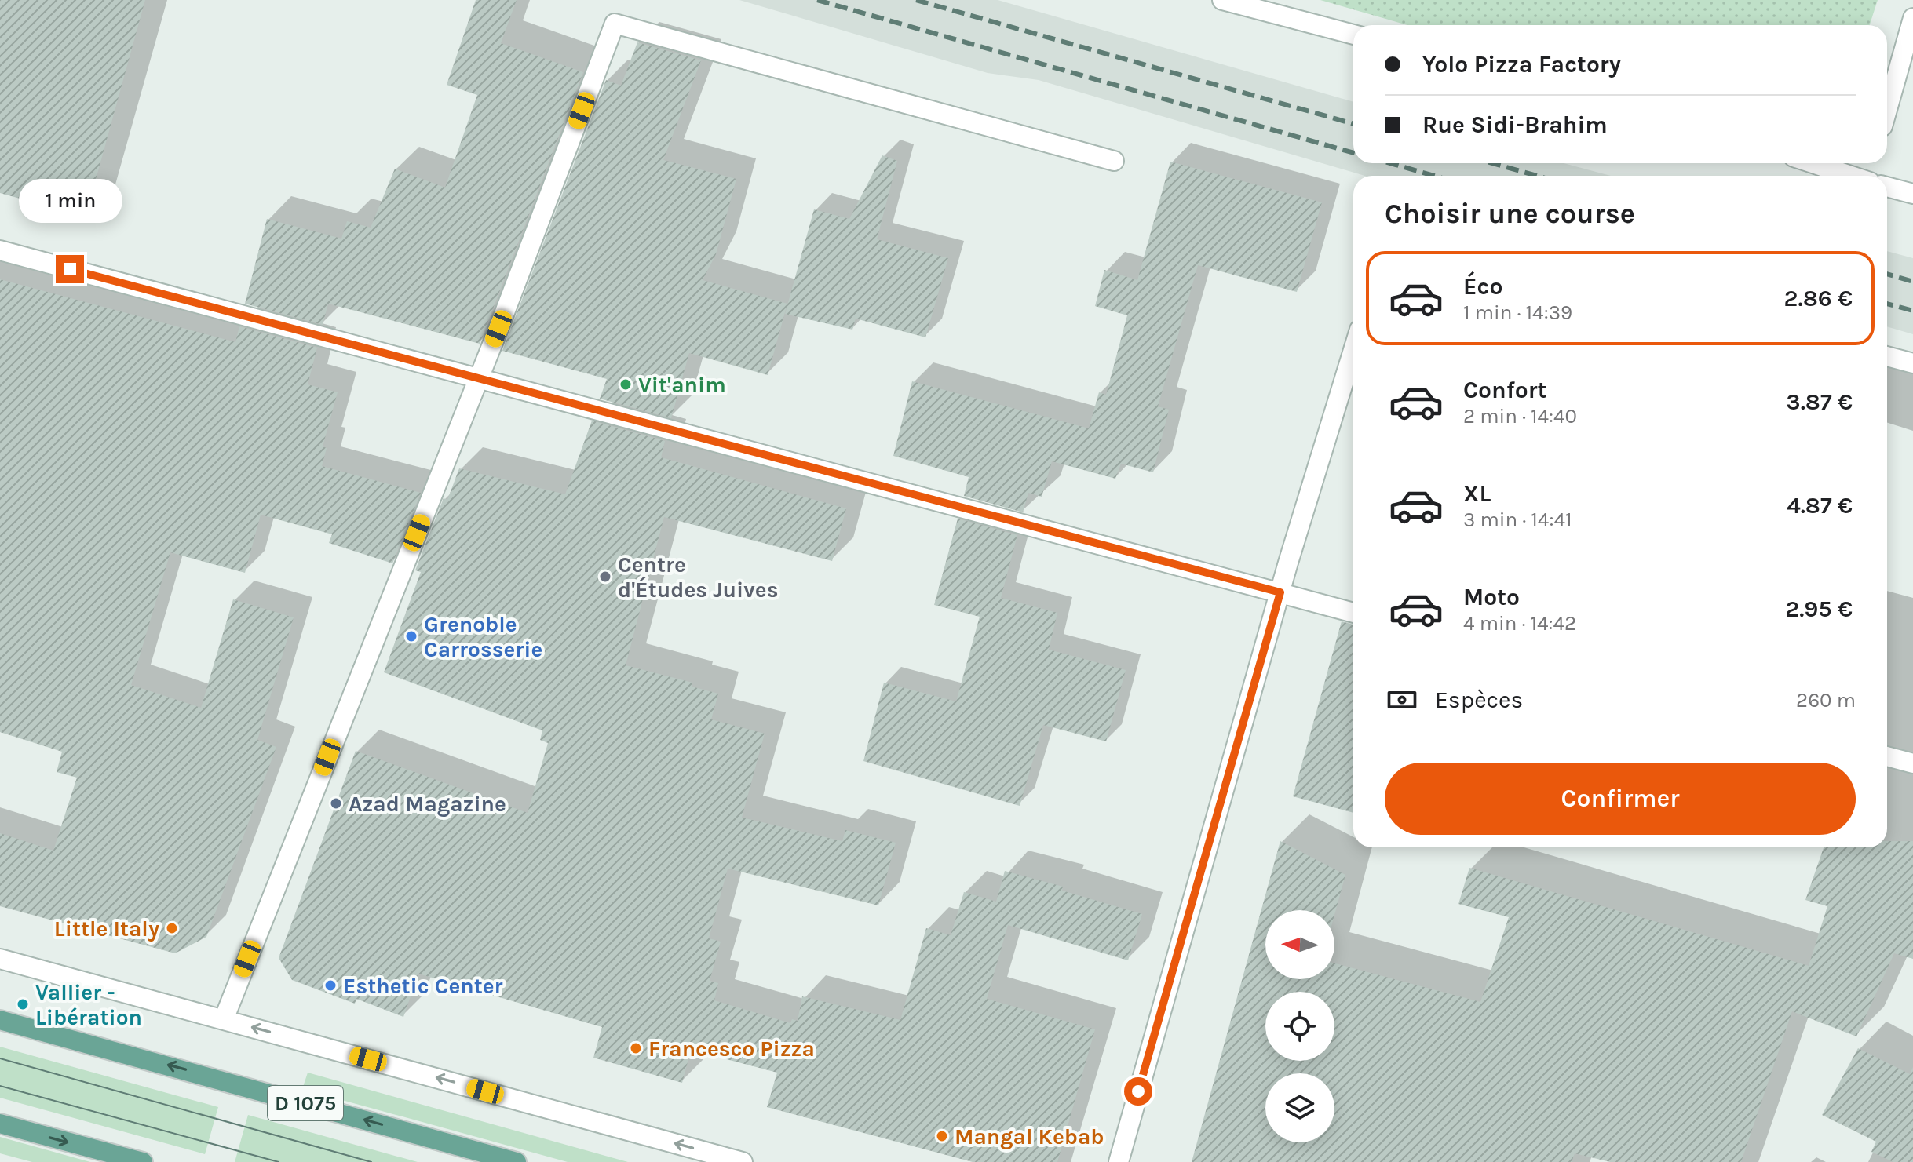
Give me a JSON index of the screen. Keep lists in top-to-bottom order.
{
  "streets": {
    "main road": ["D 1075"]
  },
  "places": [
    "Vit'anim",
    "Centre d'Études Juives",
    "Grenoble Carrosserie",
    "Azad Magazine",
    "Little Italy",
    "Esthetic Center",
    "Vallier - Libération",
    "Francesco Pizza",
    "Mangal Kebab"
  ],
  "north": "left",
  "page": {
    "banner": ["Yolo Pizza Factory", "Rue Sidi-Brahim"],
    "heading": "Choisir une course",
    "bubble": "1 min",
    "list": [
      {
        "name": "Éco",
        "note": "1 min · 14:39",
        "value": "2.86 €"
      },
      {
        "name": "Confort",
        "note": "2 min · 14:40",
        "value": "3.87 €"
      },
      {
        "name": "XL",
        "note": "3 min · 14:41",
        "value": "4.87 €"
      },
      {
        "name": "Moto",
        "note": "4 min · 14:42",
        "value": "2.95 €"
      }
    ],
    "pay": ["Espèces", "260 m"],
    "buttons": "Confirmer"
  }
}
